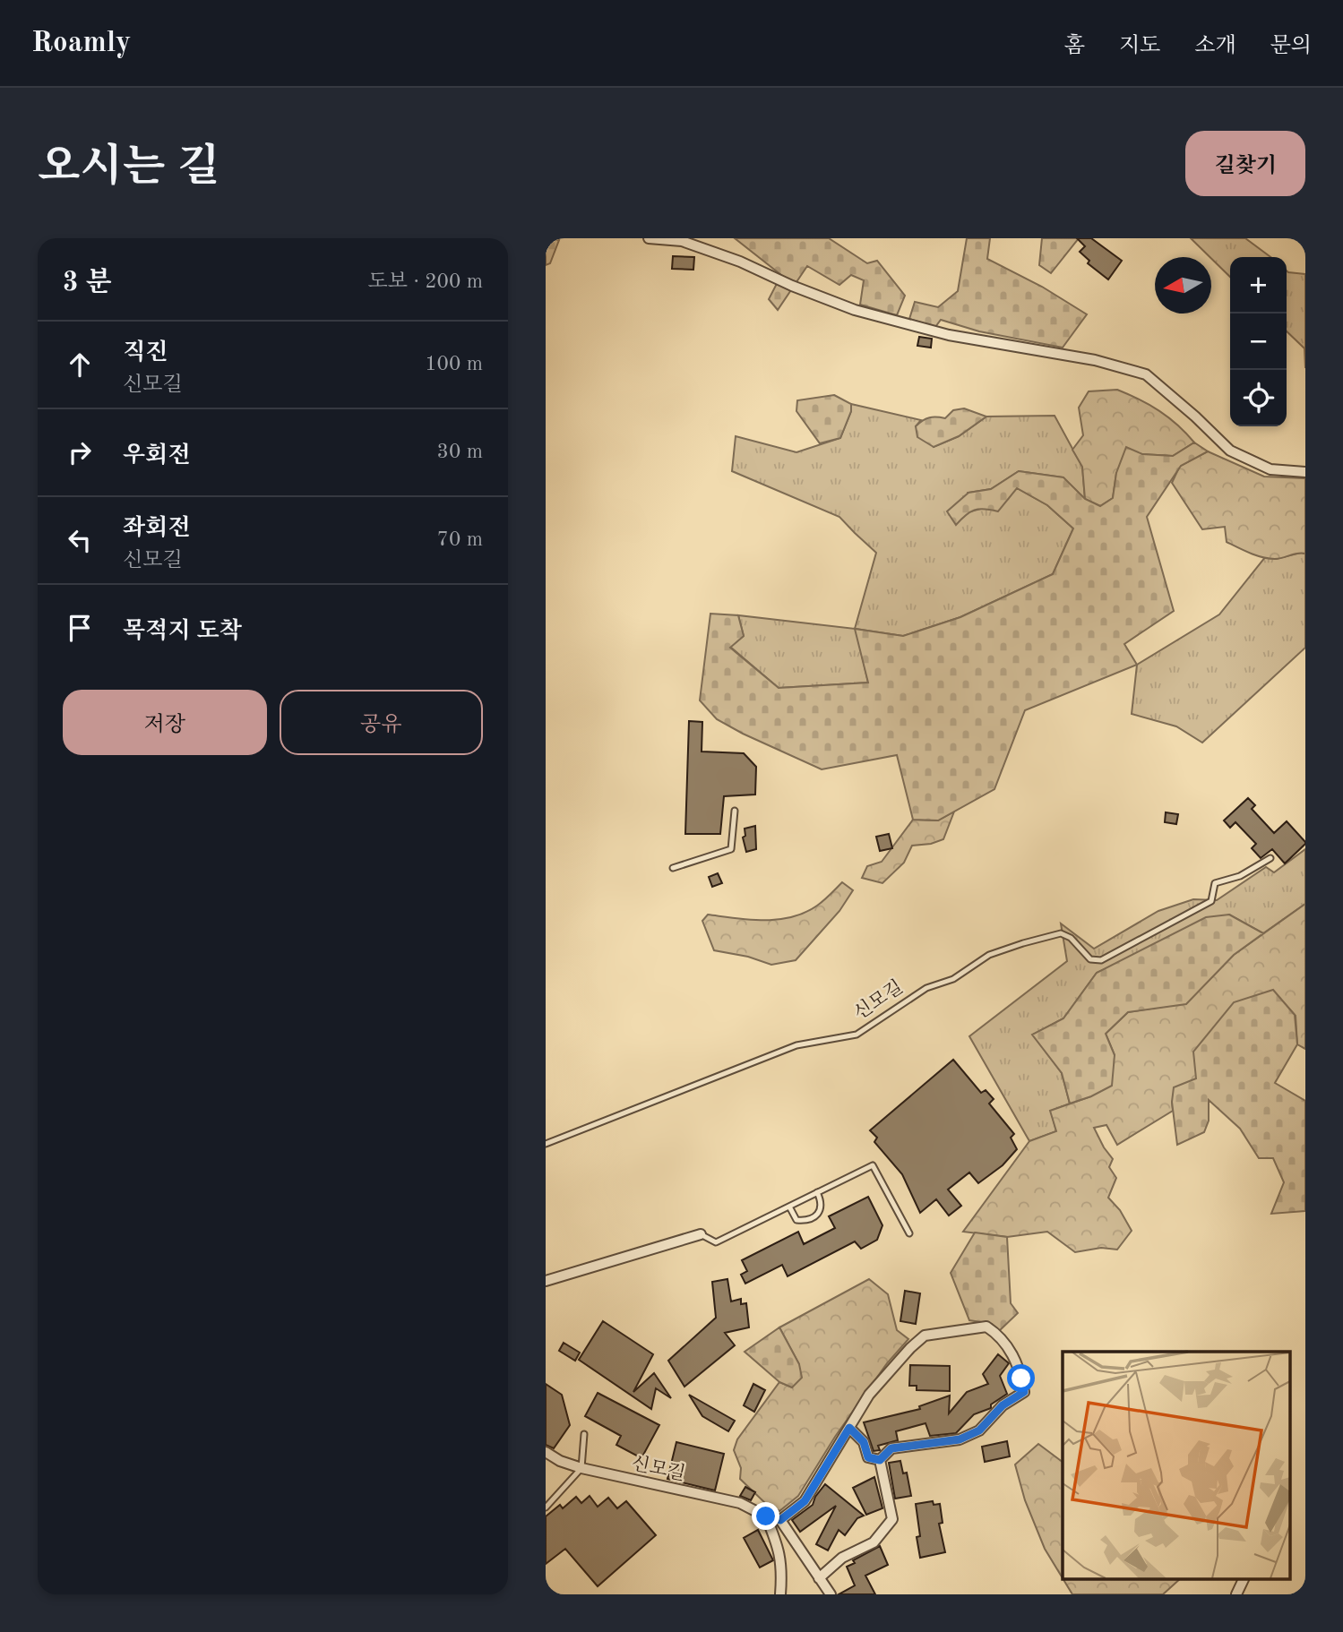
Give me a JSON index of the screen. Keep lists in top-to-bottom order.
{
  "streets": {
    "street": ["신모길"]
  },
  "north": "left",
  "page": {
    "header": "Roamly",
    "nav": [
      "홈",
      "지도",
      "소개",
      "문의"
    ],
    "title": "오시는 길",
    "buttons": [
      "길찾기",
      ["저장", "공유"]
    ],
    "heading": ["3 분", "도보 · 200 m"],
    "map_buttons": ["+", "−"],
    "list": [
      ["직진", "신모길", "100 m"],
      ["우회전", "30 m"],
      ["좌회전", "신모길", "70 m"],
      "목적지 도착"
    ]
  }
}
